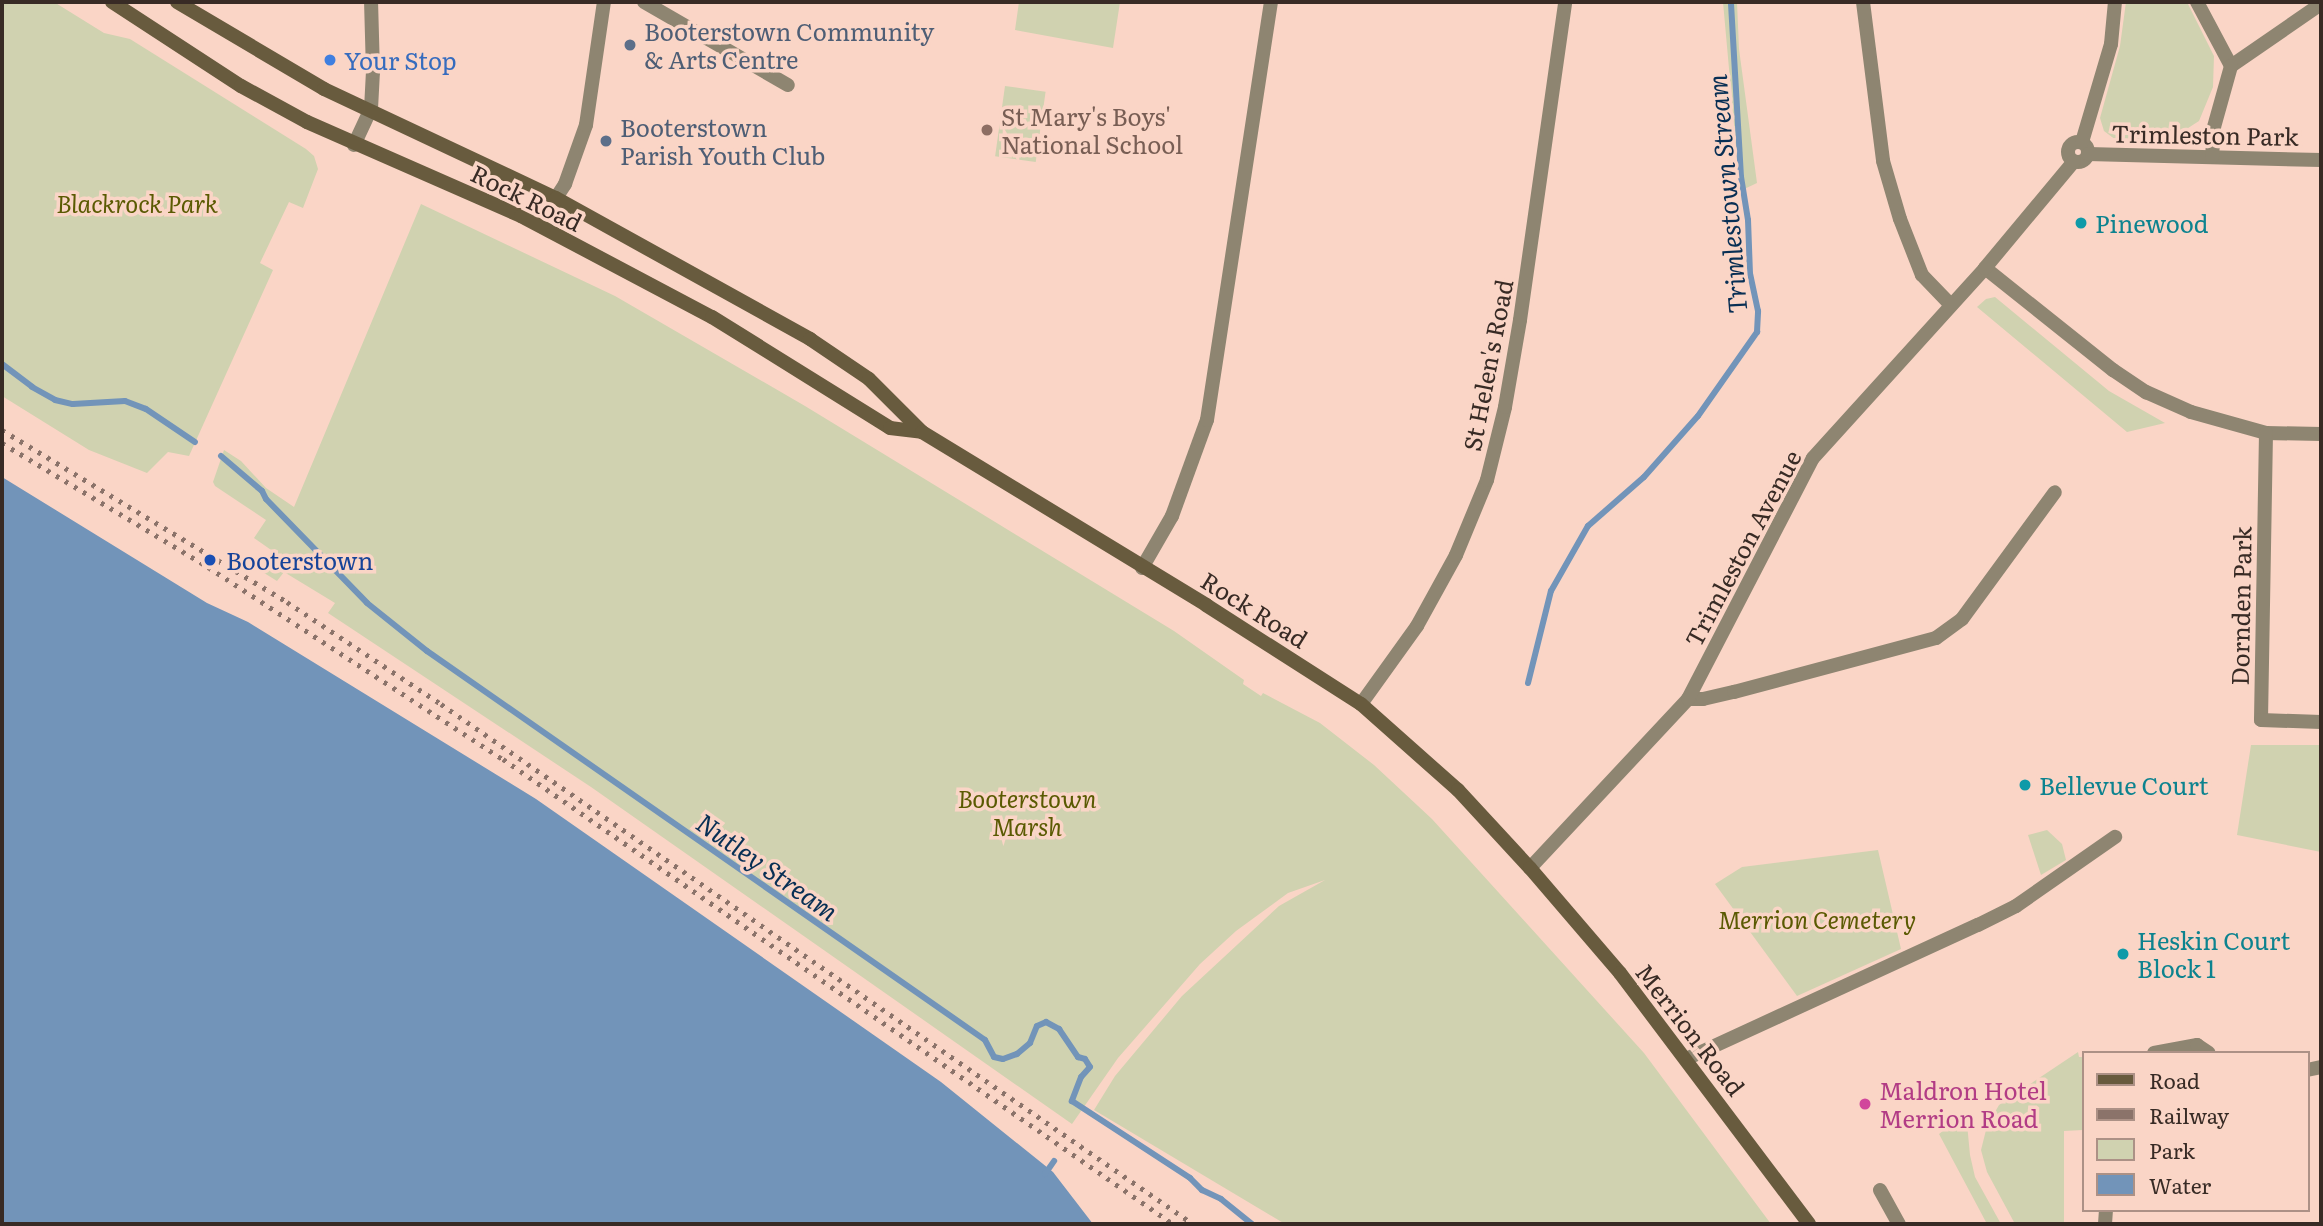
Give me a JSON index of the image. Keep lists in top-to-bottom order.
{
  "streets": {
    "main road": ["Rock Road", "Merrion Road"],
    "street": [
      "Trimleston Park",
      "St Helen's Road",
      "Trimleston Avenue",
      "Dornden Park"
    ]
  },
  "crossings": [
    ["Trimleston Park", "Trimleston Avenue"],
    ["Rock Road", "St Helen's Road"],
    ["Rock Road", "Trimleston Avenue"],
    ["Rock Road", "Merrion Road"],
    ["Trimleston Avenue", "Merrion Road"]
  ],
  "water": ["Trimlestown Stream", "Nutley Stream"],
  "parks": ["Blackrock Park", "Booterstown Marsh", "Merrion Cemetery"],
  "places": [
    "Booterstown Community & Arts Centre",
    "Your Stop",
    "St Mary's Boys' National School",
    "Booterstown Parish Youth Club",
    "Pinewood",
    "Booterstown",
    "Bellevue Court",
    "Heskin Court Block 1",
    "Maldron Hotel Merrion Road"
  ],
  "legend": [
    "Road",
    "Railway",
    "Park",
    "Water"
  ]
}
